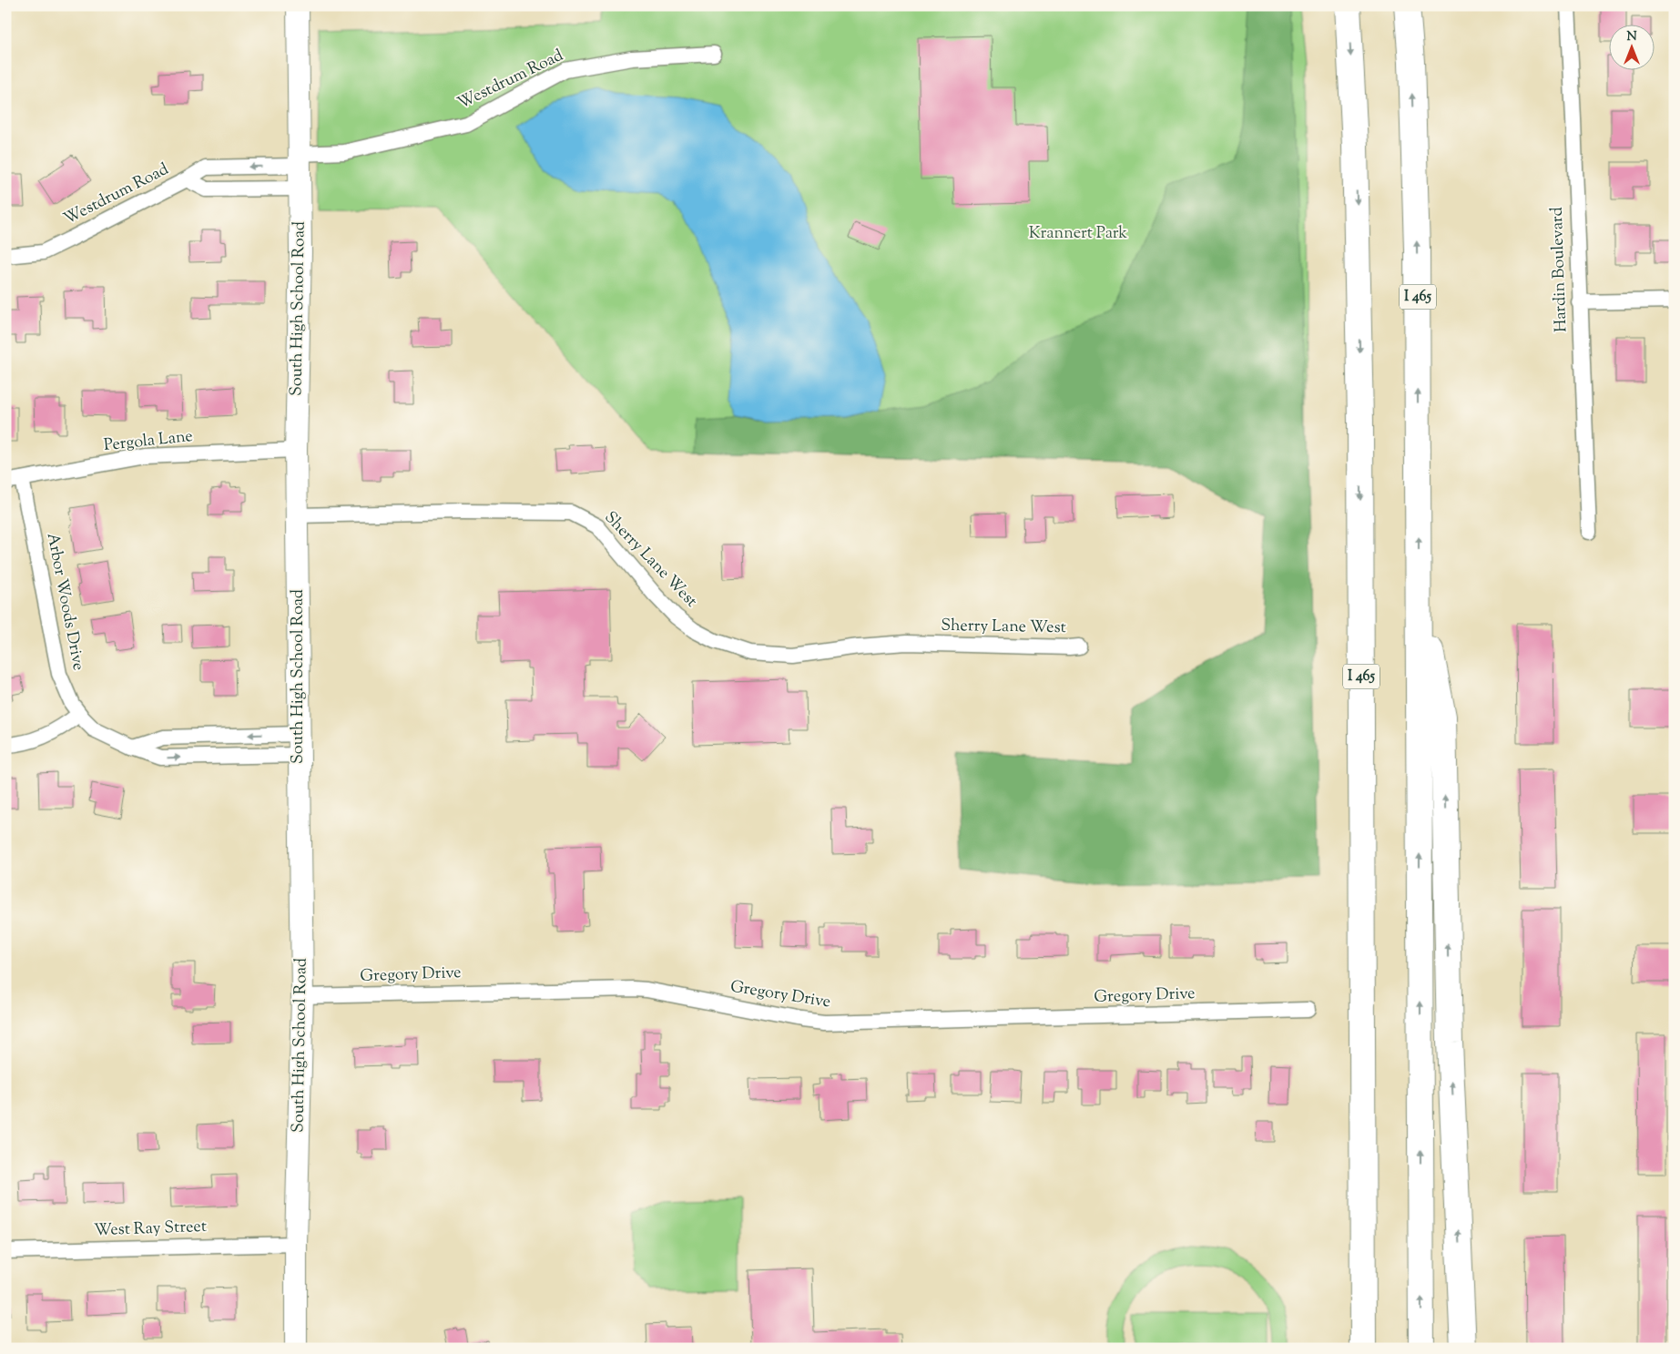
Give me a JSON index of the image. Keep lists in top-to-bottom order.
{
  "streets": {
    "highway": ["I 465"],
    "street": [
      "Westdrum Road",
      "Hardin Boulevard",
      "South High School Road",
      "Pergola Lane",
      "Sherry Lane West",
      "Arbor Woods Drive",
      "Gregory Drive",
      "West Ray Street"
    ]
  },
  "crossings": [
    ["Westdrum Road", "South High School Road"],
    ["South High School Road", "Pergola Lane"],
    ["South High School Road", "Sherry Lane West"],
    ["South High School Road", "Arbor Woods Drive"],
    ["South High School Road", "Gregory Drive"],
    ["South High School Road", "West Ray Street"],
    ["Pergola Lane", "Arbor Woods Drive"]
  ],
  "parks": ["Krannert Park"],
  "north": "top"
}
